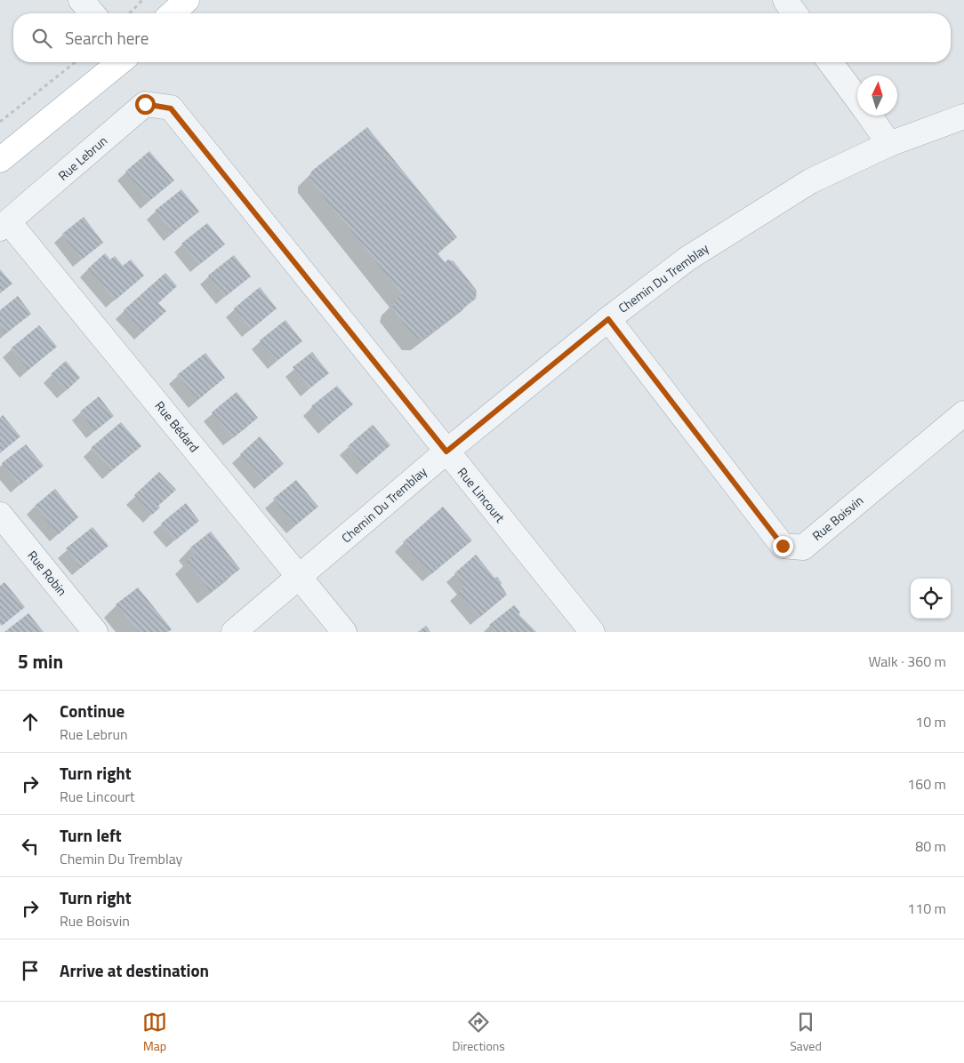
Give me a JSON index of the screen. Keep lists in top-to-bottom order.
{
  "streets": {
    "street": [
      "Rue Lebrun",
      "Chemin Du Tremblay",
      "Rue Bédard",
      "Rue Lincourt",
      "Rue Boisvin",
      "Rue Robin"
    ]
  },
  "crossings": [
    ["Rue Lebrun", "Rue Bédard"],
    ["Rue Lebrun", "Rue Lincourt"],
    ["Chemin Du Tremblay", "Rue Bédard"],
    ["Chemin Du Tremblay", "Rue Lincourt"],
    ["Chemin Du Tremblay", "Rue Boisvin"]
  ],
  "north": "top",
  "page": {
    "search": "Search here",
    "heading": ["5 min", "Walk · 360 m"],
    "list": [
      ["Continue", "Rue Lebrun", "10 m"],
      ["Turn right", "Rue Lincourt", "160 m"],
      ["Turn left", "Chemin Du Tremblay", "80 m"],
      ["Turn right", "Rue Boisvin", "110 m"],
      "Arrive at destination"
    ],
    "nav": ["Map", "Directions", "Saved"]
  }
}
